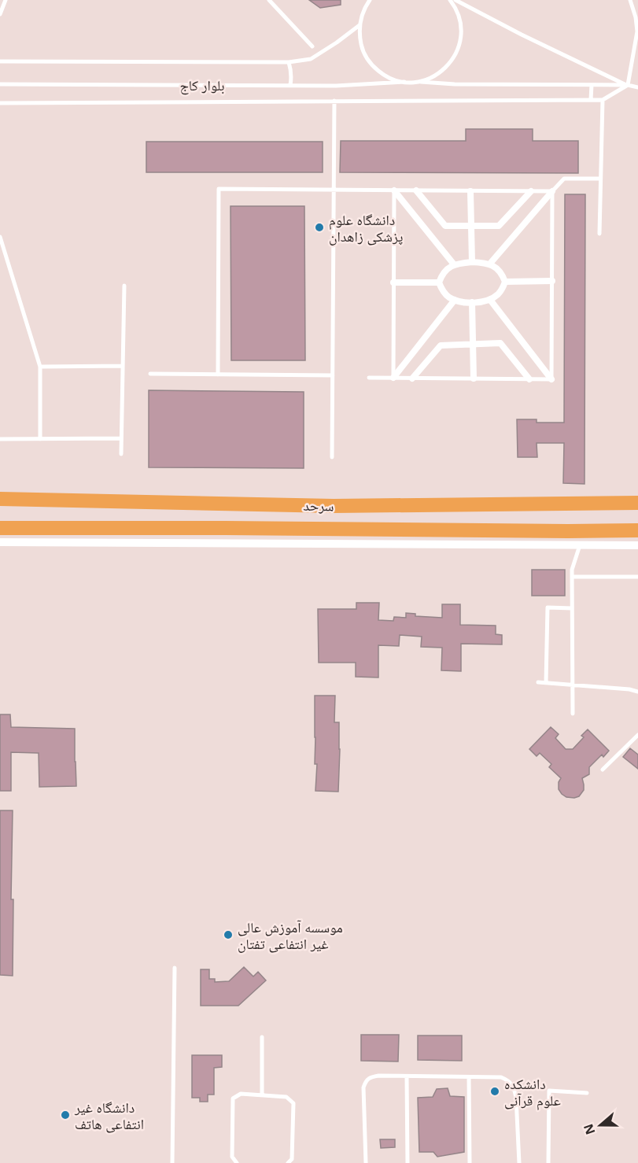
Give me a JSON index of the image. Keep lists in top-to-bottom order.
{
  "streets": {
    "highway": ["سرحد"],
    "lane": ["بلوار کاج"]
  },
  "places": [
    "دانشگاه علوم پزشکی زاهدان",
    "موسسه آموزش عالی غیر انتفاعی تفتان",
    "دانشکده علوم قرآنی",
    "دانشگاه غیر انتفاعی هاتف"
  ],
  "north": "left"
}
